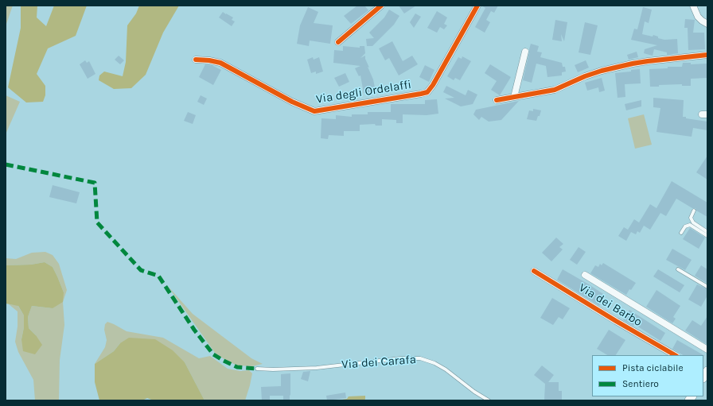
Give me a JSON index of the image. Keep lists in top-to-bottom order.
{
  "streets": {
    "street": ["Via degli Ordelaffi", "Via dei Barbo"],
    "lane": ["Via dei Carafa"]
  },
  "legend": ["Pista ciclabile", "Sentiero"]
}
